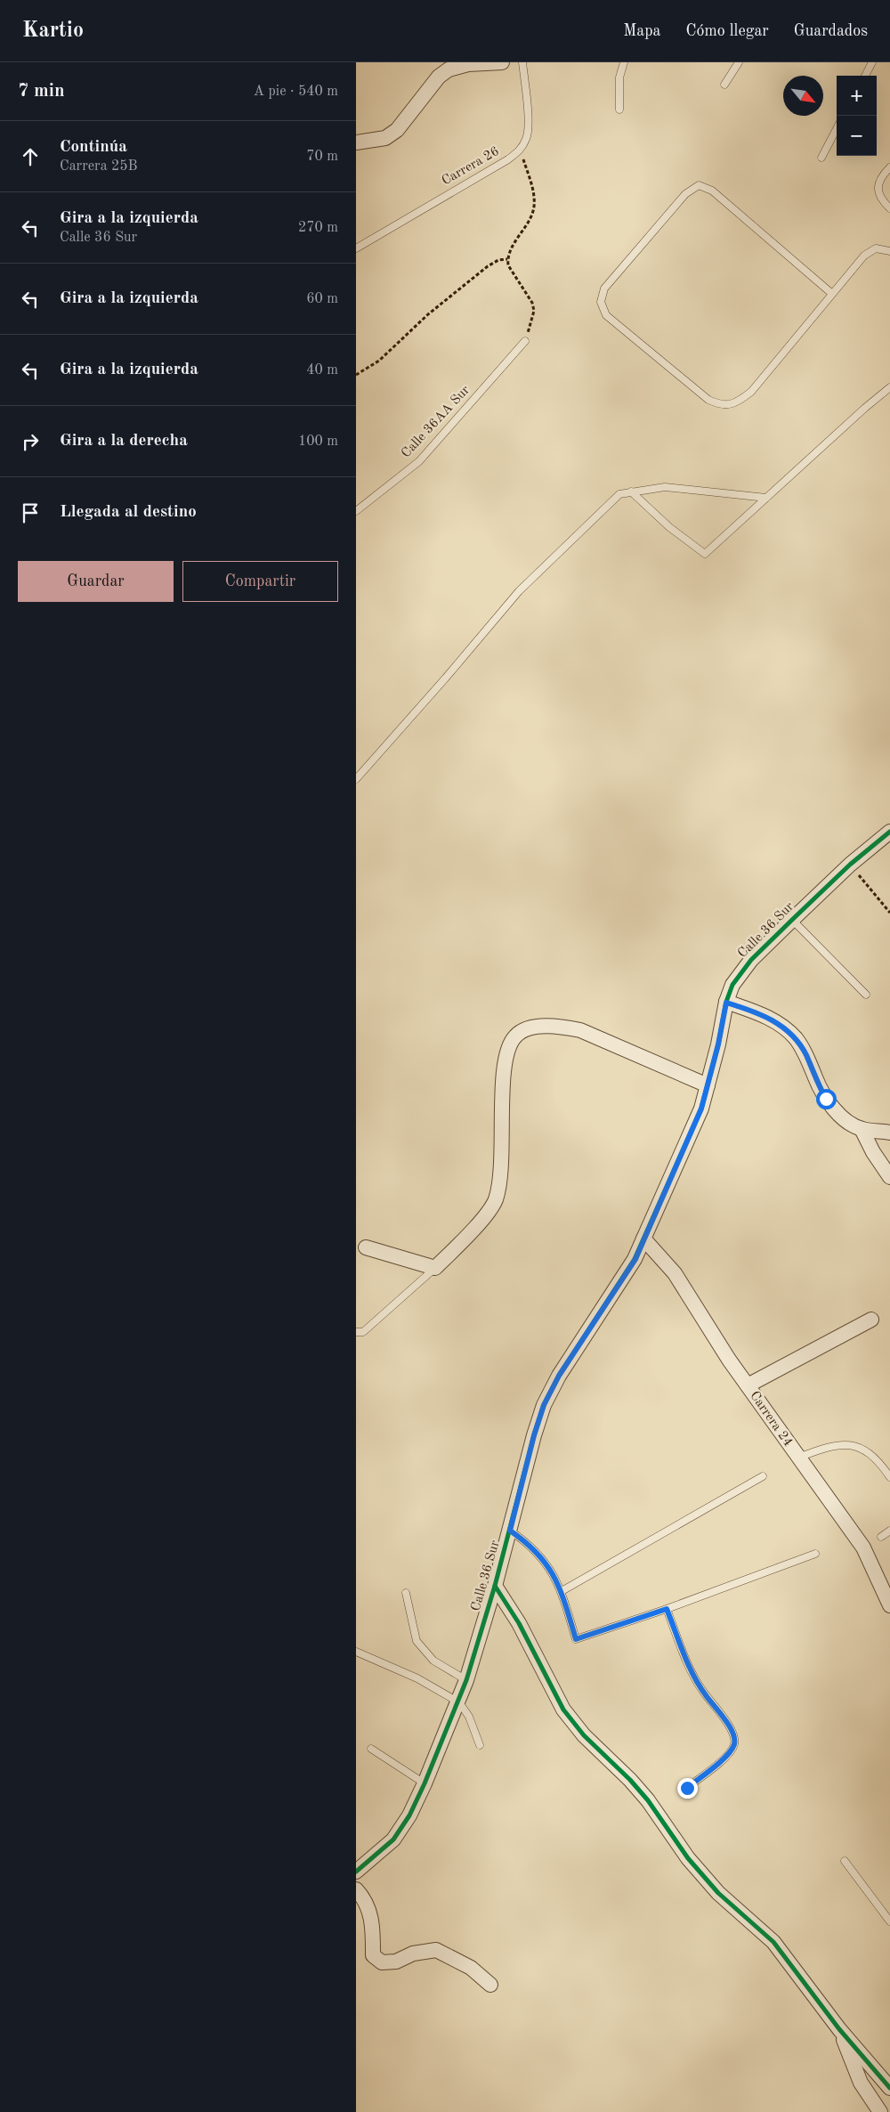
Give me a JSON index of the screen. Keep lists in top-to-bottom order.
{
  "streets": {
    "street": ["Calle 36 Sur", "Carrera 24"],
    "lane": ["Carrera 26", "Calle 36AA Sur"]
  },
  "crossings": [
    ["Calle 36 Sur", "Carrera 24"]
  ],
  "north": "bottom right",
  "page": {
    "header": "Kartio",
    "nav": ["Mapa", "Cómo llegar", "Guardados"],
    "heading": ["7 min", "A pie · 540 m"],
    "map_buttons": ["+", "−"],
    "list": [
      ["Continúa", "Carrera 25B", "70 m"],
      ["Gira a la izquierda", "Calle 36 Sur", "270 m"],
      ["Gira a la izquierda", "60 m"],
      ["Gira a la izquierda", "40 m"],
      ["Gira a la derecha", "100 m"],
      "Llegada al destino"
    ],
    "buttons": ["Guardar", "Compartir"]
  }
}
